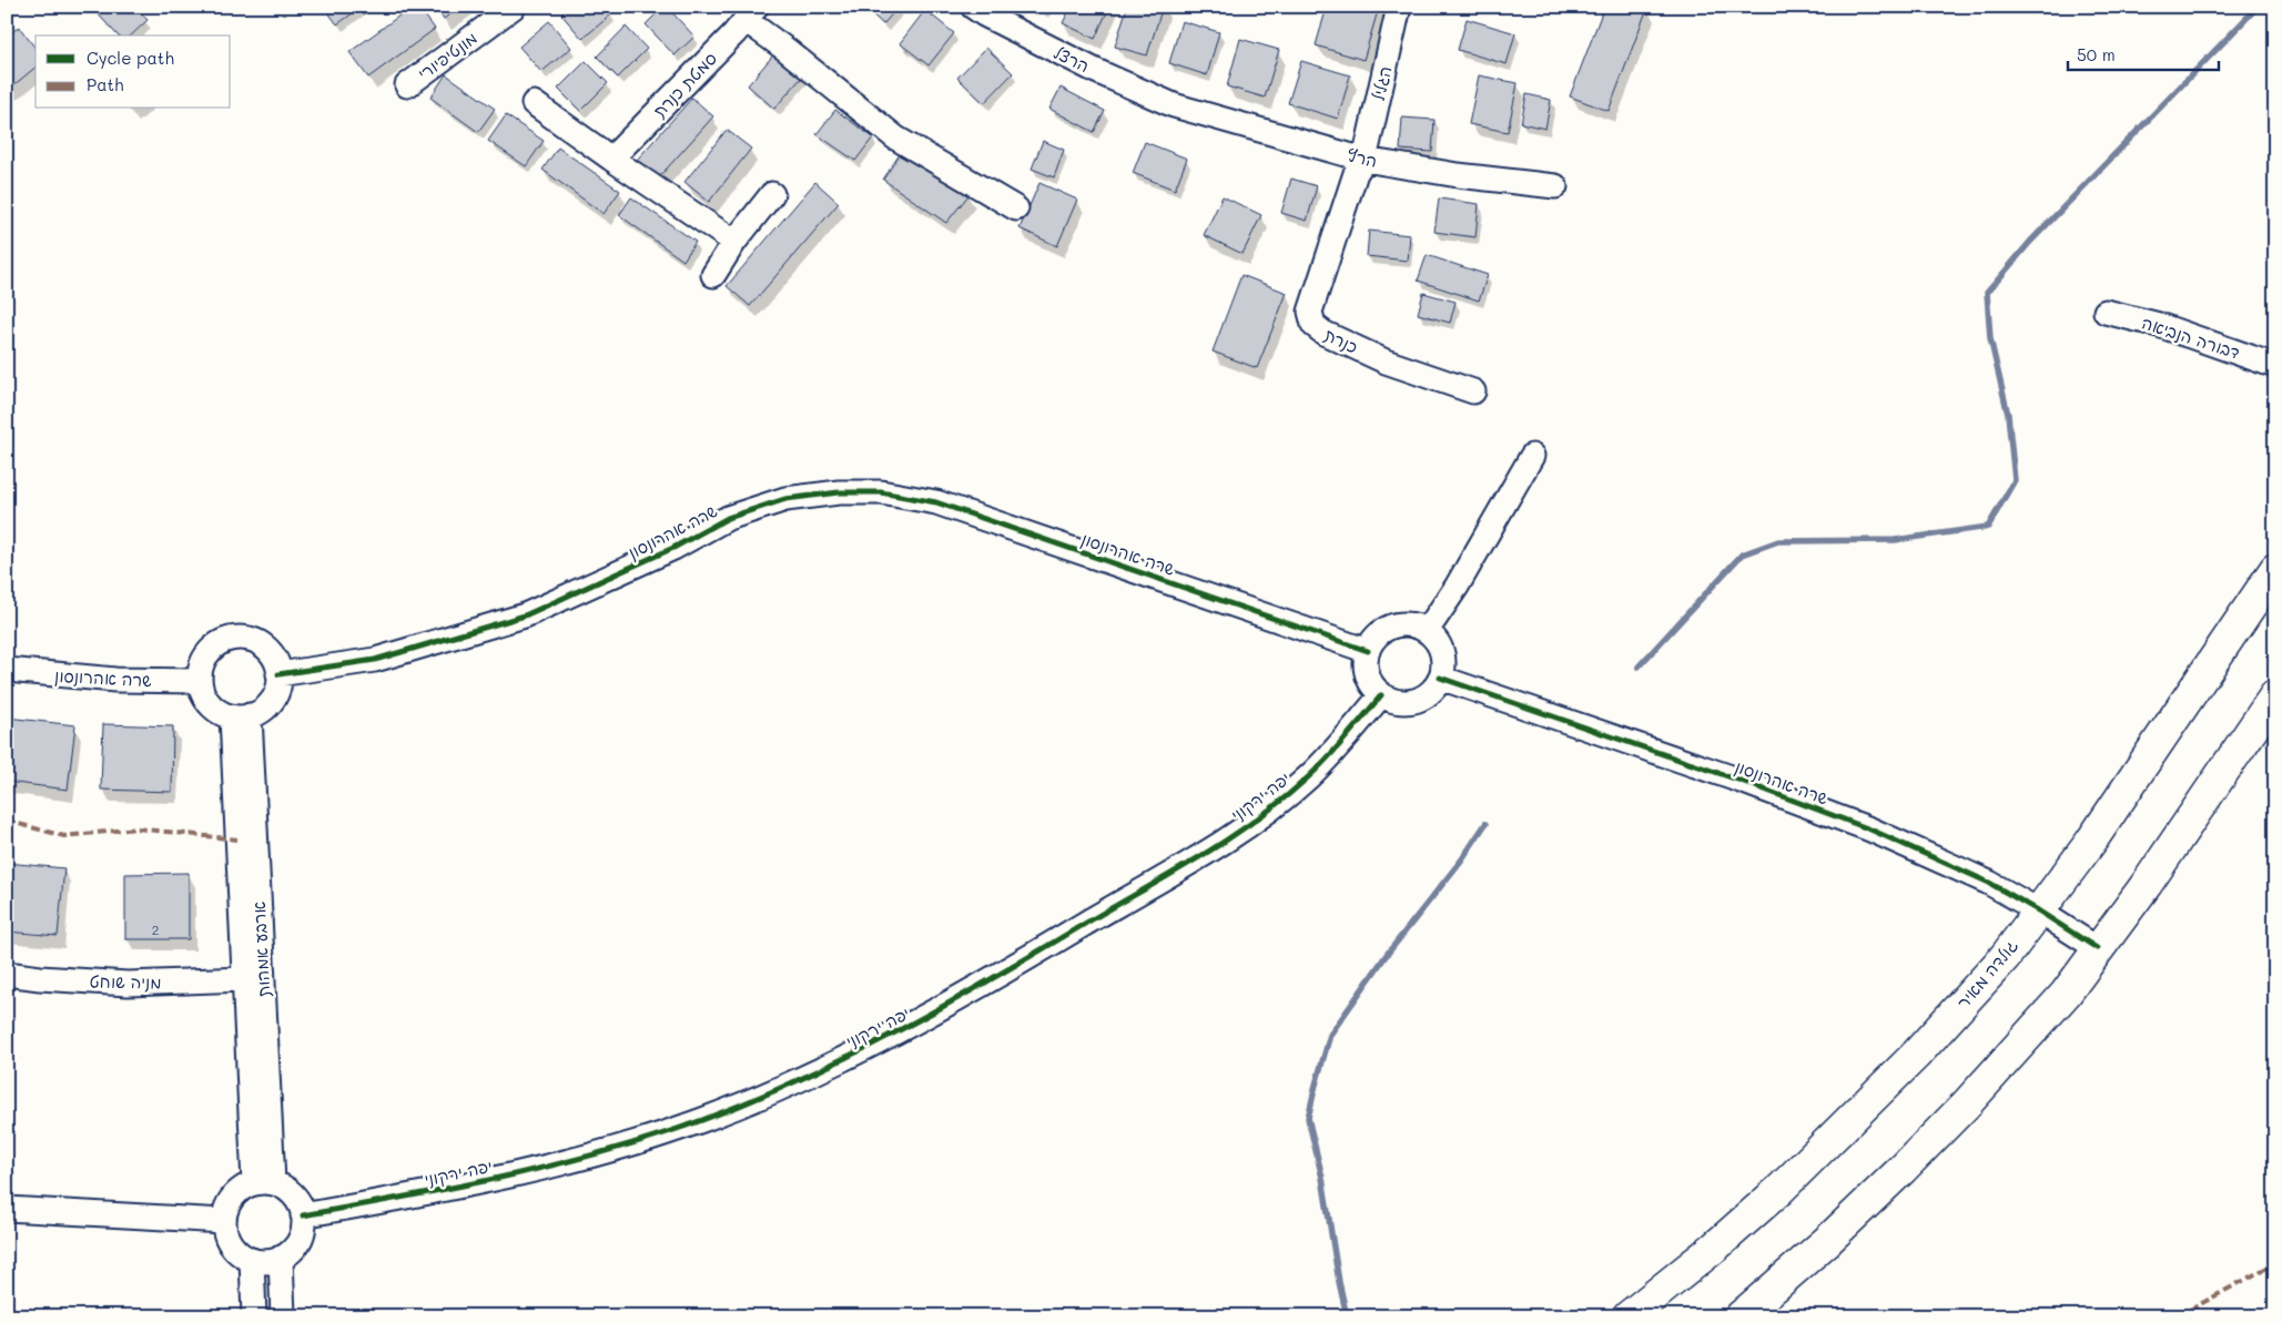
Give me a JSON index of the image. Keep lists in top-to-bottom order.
{
  "streets": {
    "main road": ["גולדה מאיר"],
    "street": [
      "מונטיפיורי",
      "הרצל",
      "הגליל",
      "סמטת כנרת",
      "הרץ",
      "דבורה הנביאה",
      "כנרת",
      "שרה אהרונסון",
      "יפה ירקוני",
      "ארבע אמהות",
      "מניה שוחט"
    ]
  },
  "crossings": [
    ["הרצל", "הרץ"],
    ["הגליל", "הרץ"],
    ["הגליל", "כנרת"],
    ["הרץ", "כנרת"],
    ["שרה אהרונסון", "יפה ירקוני"],
    ["שרה אהרונסון", "ארבע אמהות"],
    ["שרה אהרונסון", "גולדה מאיר"],
    ["יפה ירקוני", "ארבע אמהות"],
    ["ארבע אמהות", "מניה שוחט"]
  ],
  "house_numbers": ["2"],
  "legend": ["Cycle path", "Path"],
  "scale_bar": "50 m"
}
